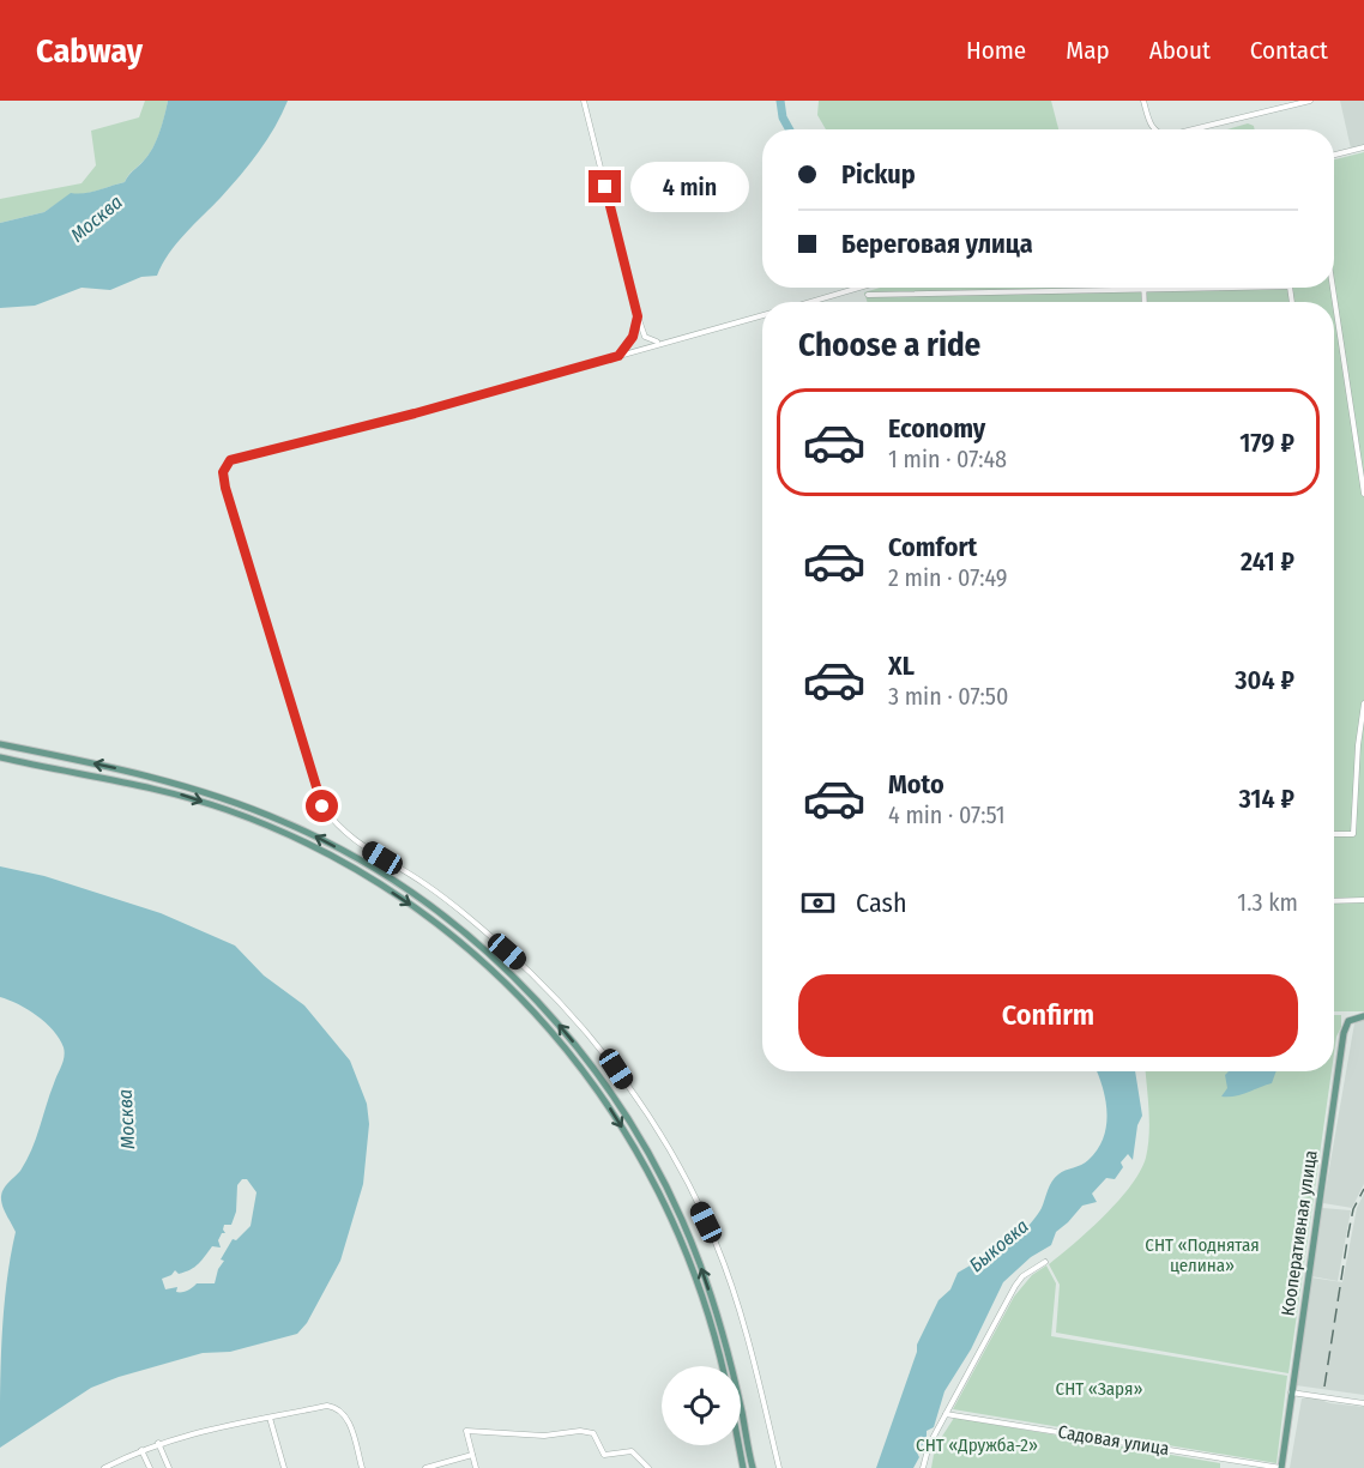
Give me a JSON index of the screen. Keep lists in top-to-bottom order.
{
  "streets": {
    "main road": ["Кооперативная улица"],
    "street": ["Садовая улица"]
  },
  "crossings": [
    ["Кооперативная улица", "Садовая улица"]
  ],
  "water": ["Москва", "Быковка"],
  "parks": ["СНТ «Поднятая целина»", "СНТ «Заря»", "СНТ «Дружба-2»"],
  "page": {
    "header": "Cabway",
    "nav": [
      "Home",
      "Map",
      "About",
      "Contact"
    ],
    "banner": ["Pickup", "Береговая улица"],
    "bubble": "4 min",
    "heading": "Choose a ride",
    "list": [
      {
        "name": "Economy",
        "note": "1 min · 07:48",
        "value": "179 ₽"
      },
      {
        "name": "Comfort",
        "note": "2 min · 07:49",
        "value": "241 ₽"
      },
      {
        "name": "XL",
        "note": "3 min · 07:50",
        "value": "304 ₽"
      },
      {
        "name": "Moto",
        "note": "4 min · 07:51",
        "value": "314 ₽"
      }
    ],
    "pay": ["Cash", "1.3 km"],
    "buttons": "Confirm"
  }
}
